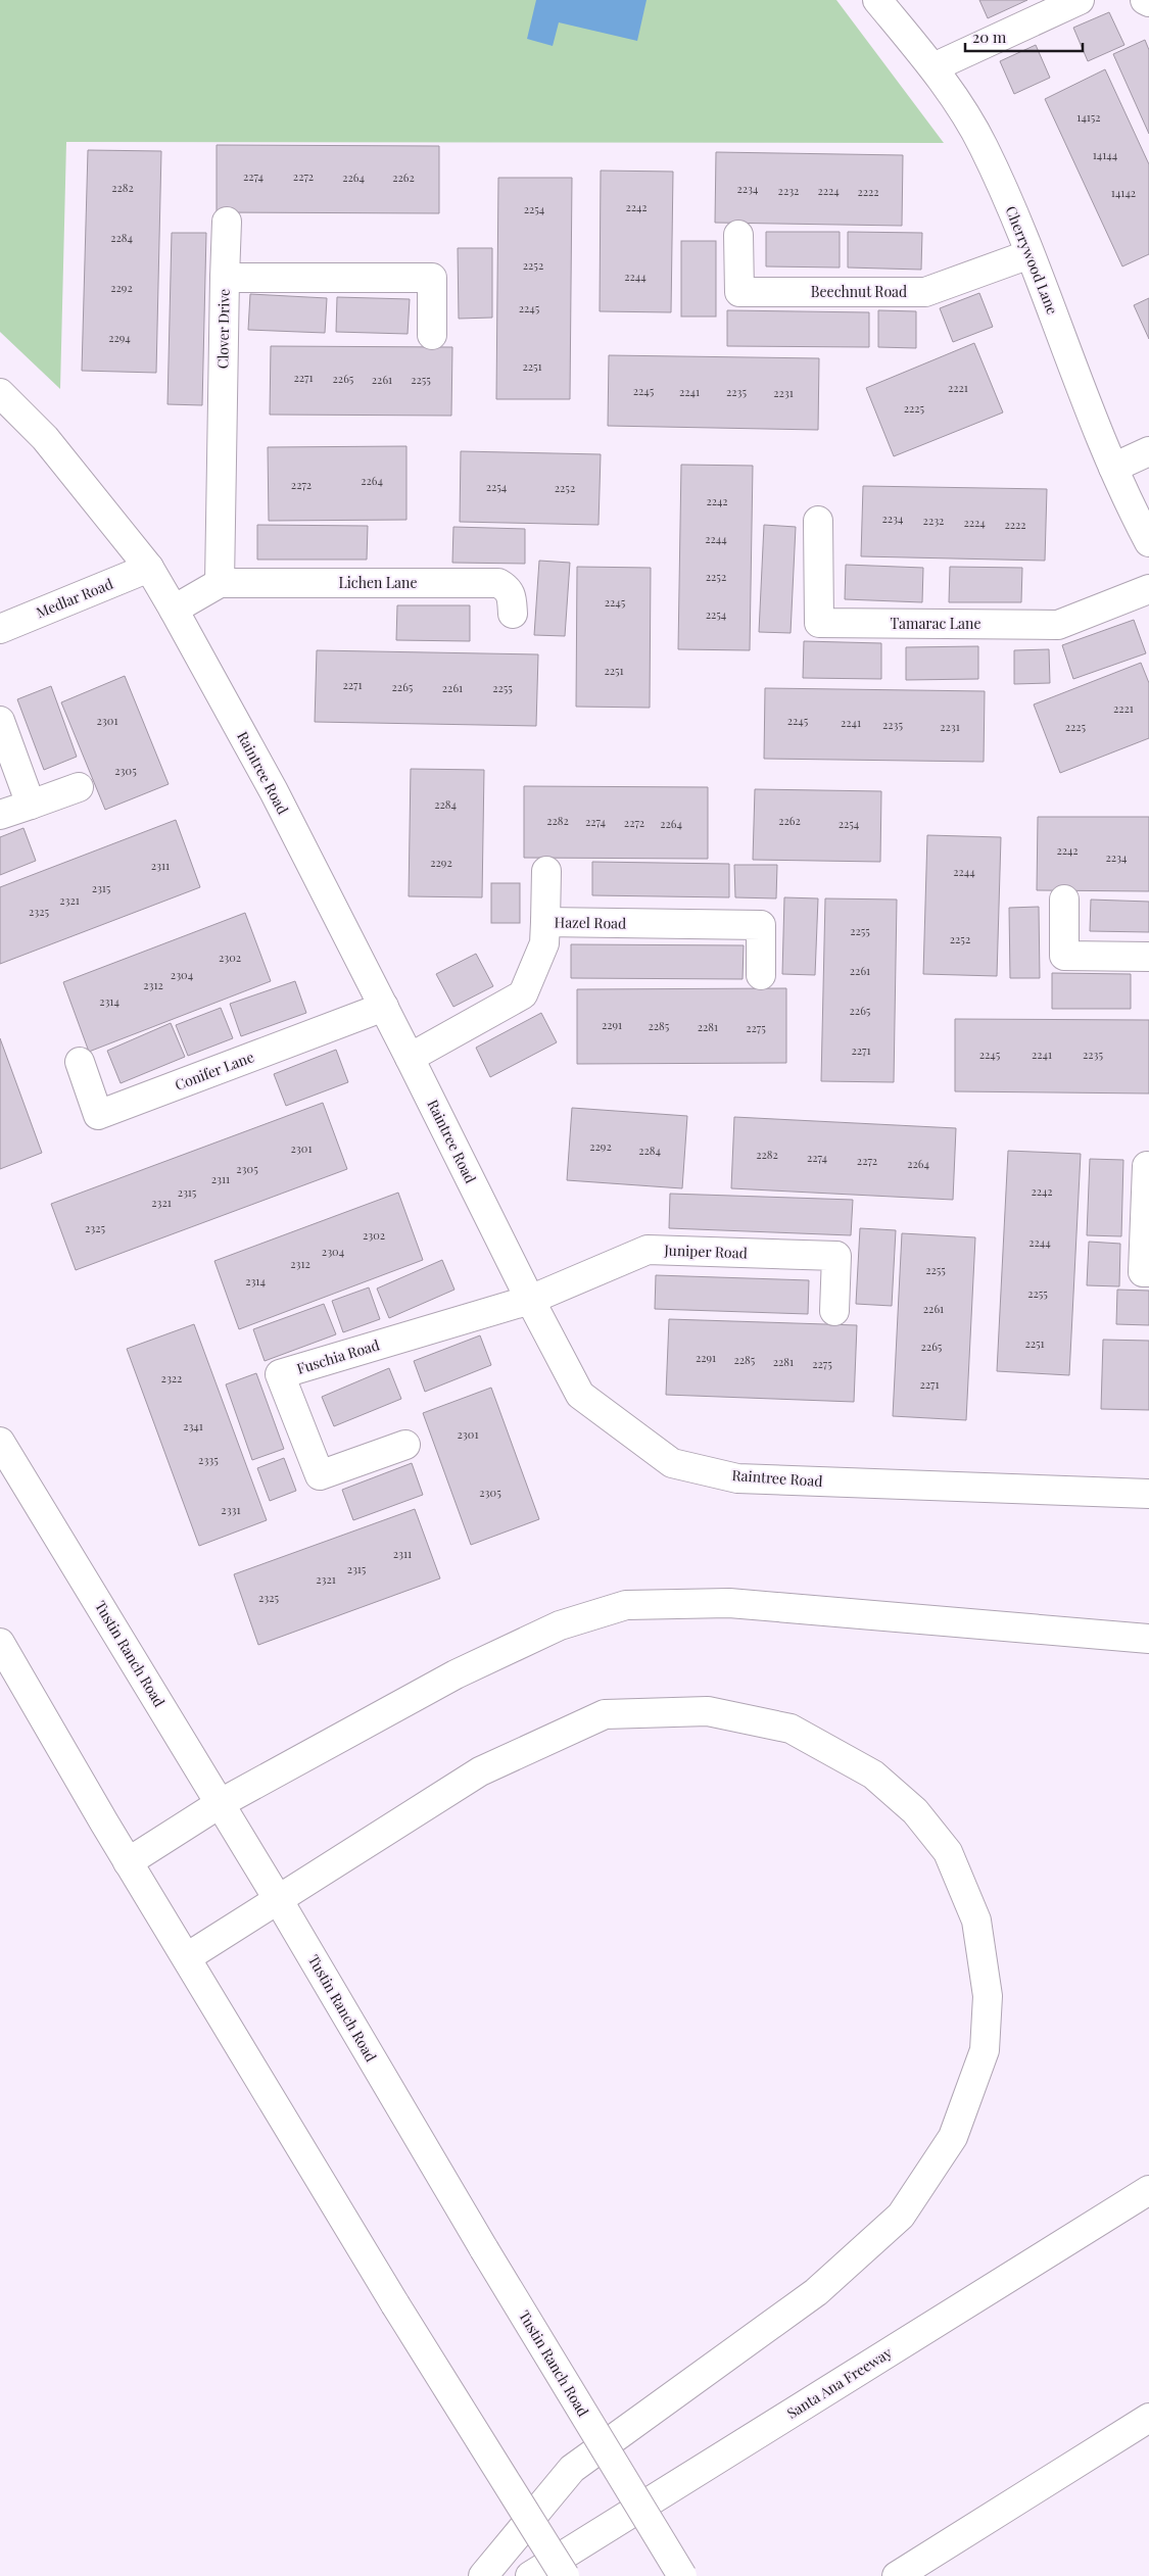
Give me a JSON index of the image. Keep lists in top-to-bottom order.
{
  "streets": {
    "main road": [
      "Cherrywood Lane",
      "Beechnut Road",
      "Clover Drive",
      "Lichen Lane",
      "Medlar Road",
      "Tamarac Lane",
      "Raintree Road",
      "Hazel Road",
      "Conifer Lane",
      "Juniper Road",
      "Fuschia Road",
      "Tustin Ranch Road",
      "Santa Ana Freeway"
    ]
  },
  "crossings": [
    ["Cherrywood Lane", "Beechnut Road"],
    ["Clover Drive", "Lichen Lane"],
    ["Medlar Road", "Raintree Road"],
    ["Raintree Road", "Hazel Road"],
    ["Raintree Road", "Conifer Lane"],
    ["Raintree Road", "Juniper Road"],
    ["Raintree Road", "Fuschia Road"],
    ["Juniper Road", "Fuschia Road"]
  ],
  "house_numbers": [
    "14152",
    "14144",
    "2274",
    "2272",
    "2264",
    "2262",
    "2282",
    "2234",
    "2232",
    "2224",
    "2222",
    "14142",
    "2242",
    "2254",
    "2284",
    "2252",
    "2244",
    "2292",
    "2245",
    "2294",
    "2251",
    "2271",
    "2265",
    "2261",
    "2255",
    "2221",
    "2245",
    "2241",
    "2235",
    "2231",
    "2225",
    "2264",
    "2272",
    "2254",
    "2252",
    "2242",
    "2234",
    "2232",
    "2224",
    "2222",
    "2244",
    "2252",
    "2245",
    "2254",
    "2251",
    "2271",
    "2265",
    "2261",
    "2255",
    "2221",
    "2301",
    "2245",
    "2241",
    "2235",
    "2231",
    "2225",
    "2305",
    "2284",
    "2282",
    "2262",
    "2274",
    "2272",
    "2264",
    "2254",
    "2242",
    "2234",
    "2292",
    "2311",
    "2244",
    "2315",
    "2321",
    "2325",
    "2255",
    "2252",
    "2302",
    "2261",
    "2304",
    "2312",
    "2314",
    "2265",
    "2291",
    "2285",
    "2281",
    "2275",
    "2271",
    "2245",
    "2241",
    "2235",
    "2292",
    "2301",
    "2284",
    "2282",
    "2274",
    "2272",
    "2264",
    "2305",
    "2311",
    "2242",
    "2315",
    "2321",
    "2325",
    "2302",
    "2244",
    "2304",
    "2312",
    "2255",
    "2314",
    "2255",
    "2261",
    "2251",
    "2265",
    "2291",
    "2285",
    "2281",
    "2275",
    "2322",
    "2271",
    "2341",
    "2301",
    "2335",
    "2305",
    "2331",
    "2311",
    "2315",
    "2321",
    "2325"
  ],
  "scale_bar": "20 m"
}
